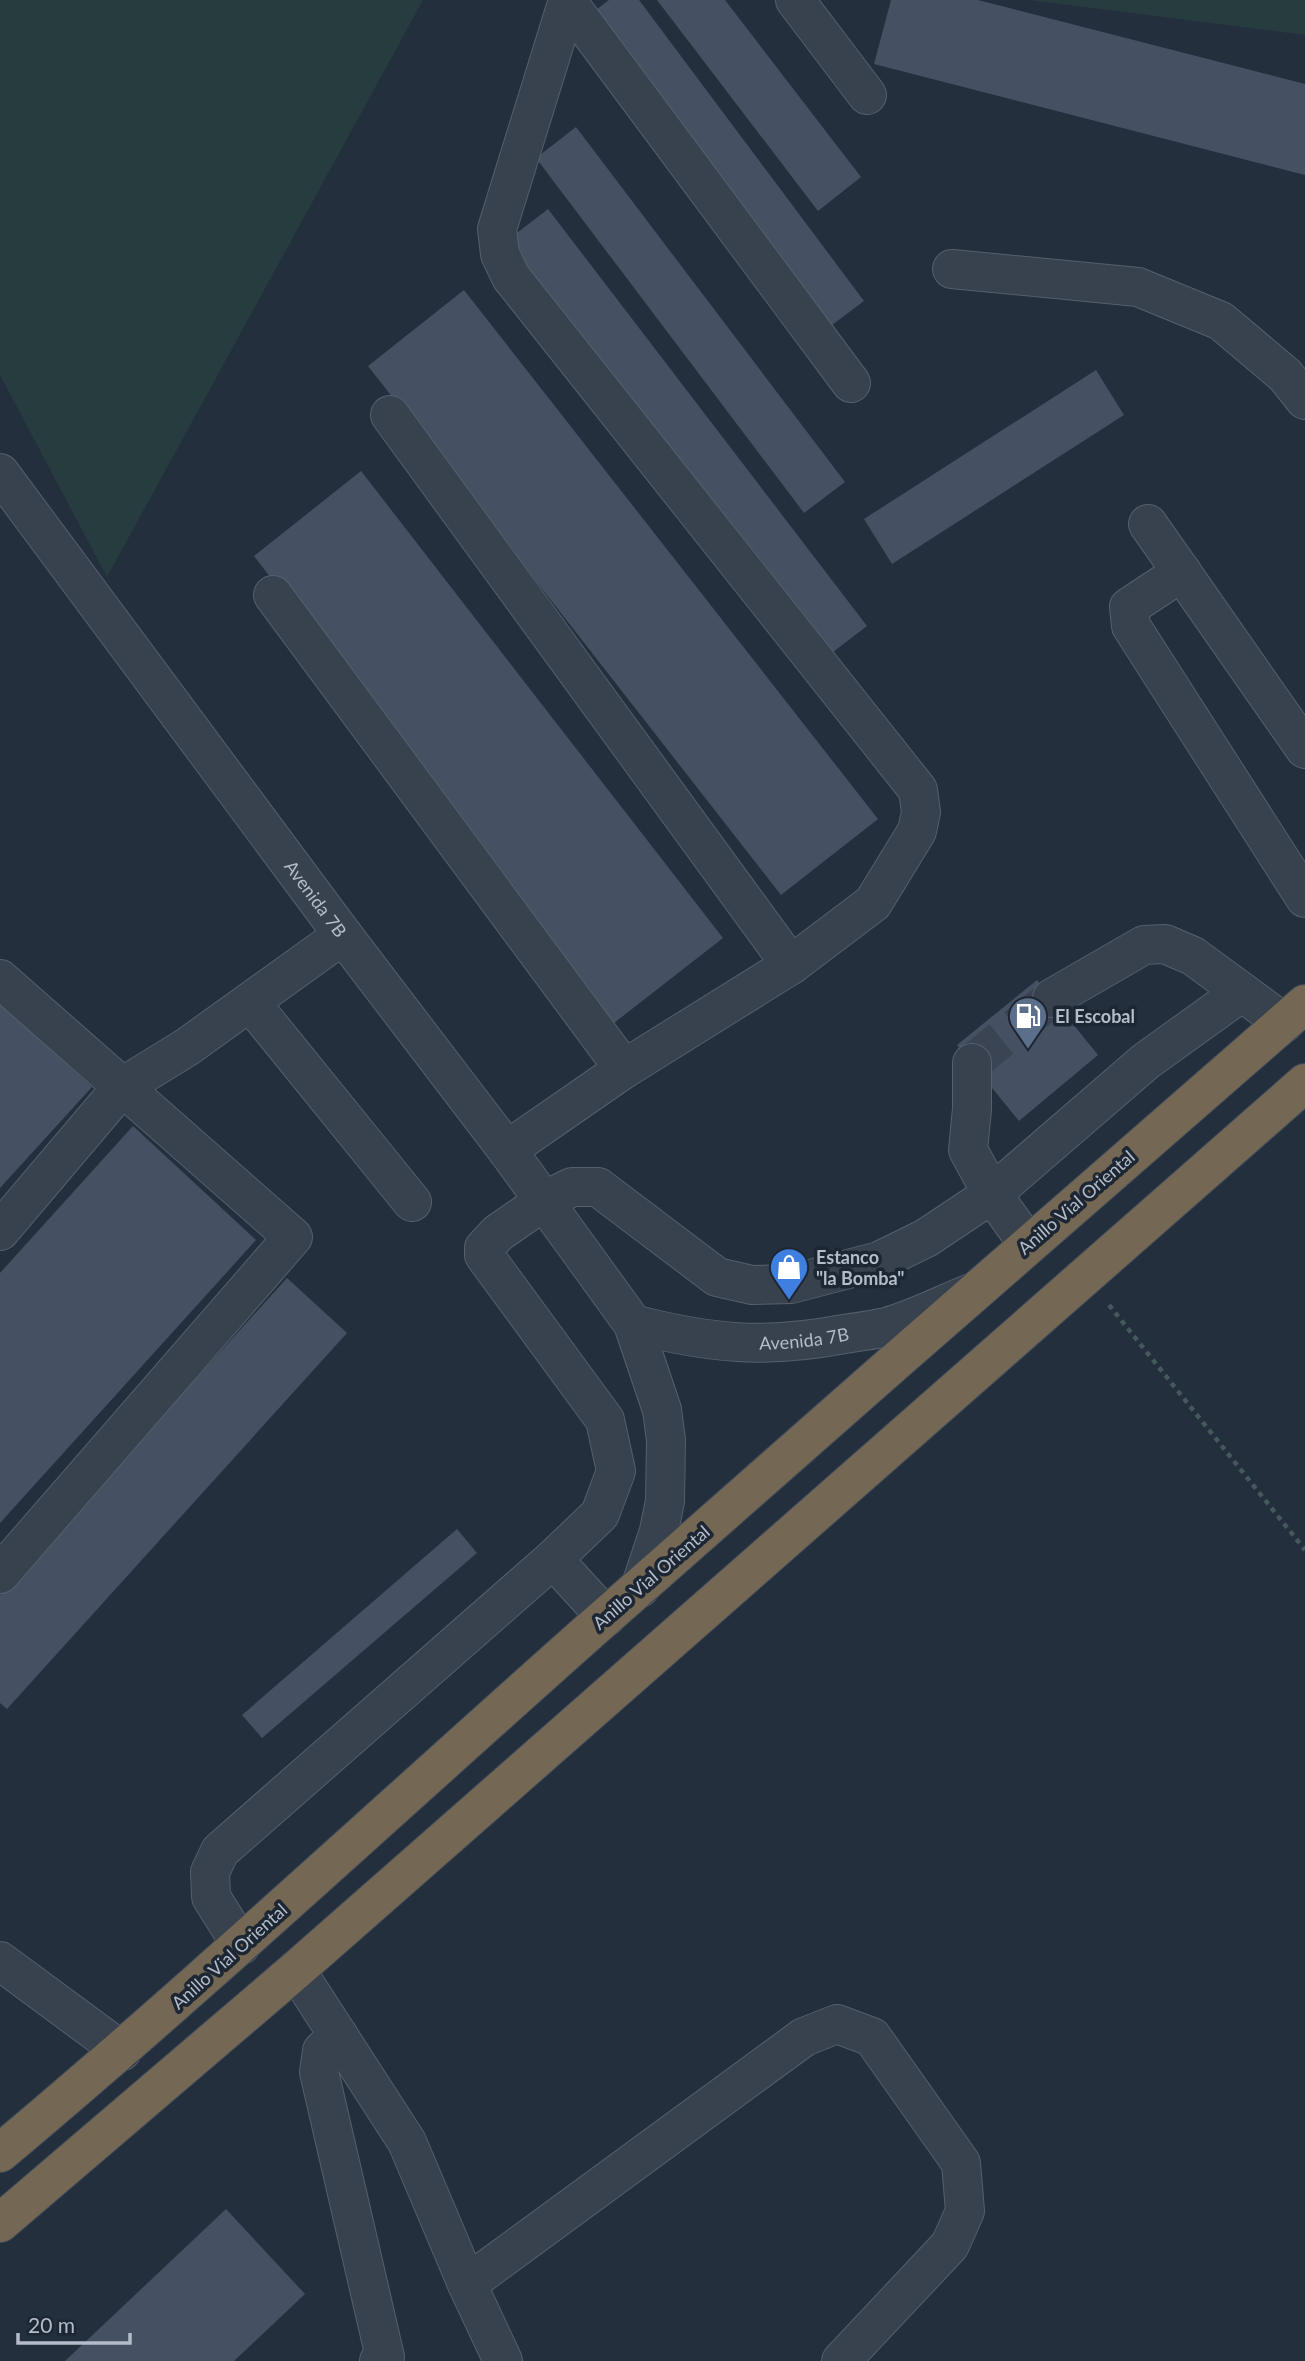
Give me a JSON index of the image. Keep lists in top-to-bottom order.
{
  "streets": {
    "highway": ["Anillo Vial Oriental"],
    "street": ["Avenida 7B"]
  },
  "crossings": [
    ["Avenida 7B", "Anillo Vial Oriental"]
  ],
  "places": {
    "fuel station": ["El Escobal"],
    "shop": ["Estanco \"la Bomba\""]
  },
  "scale_bar": "20 m"
}
